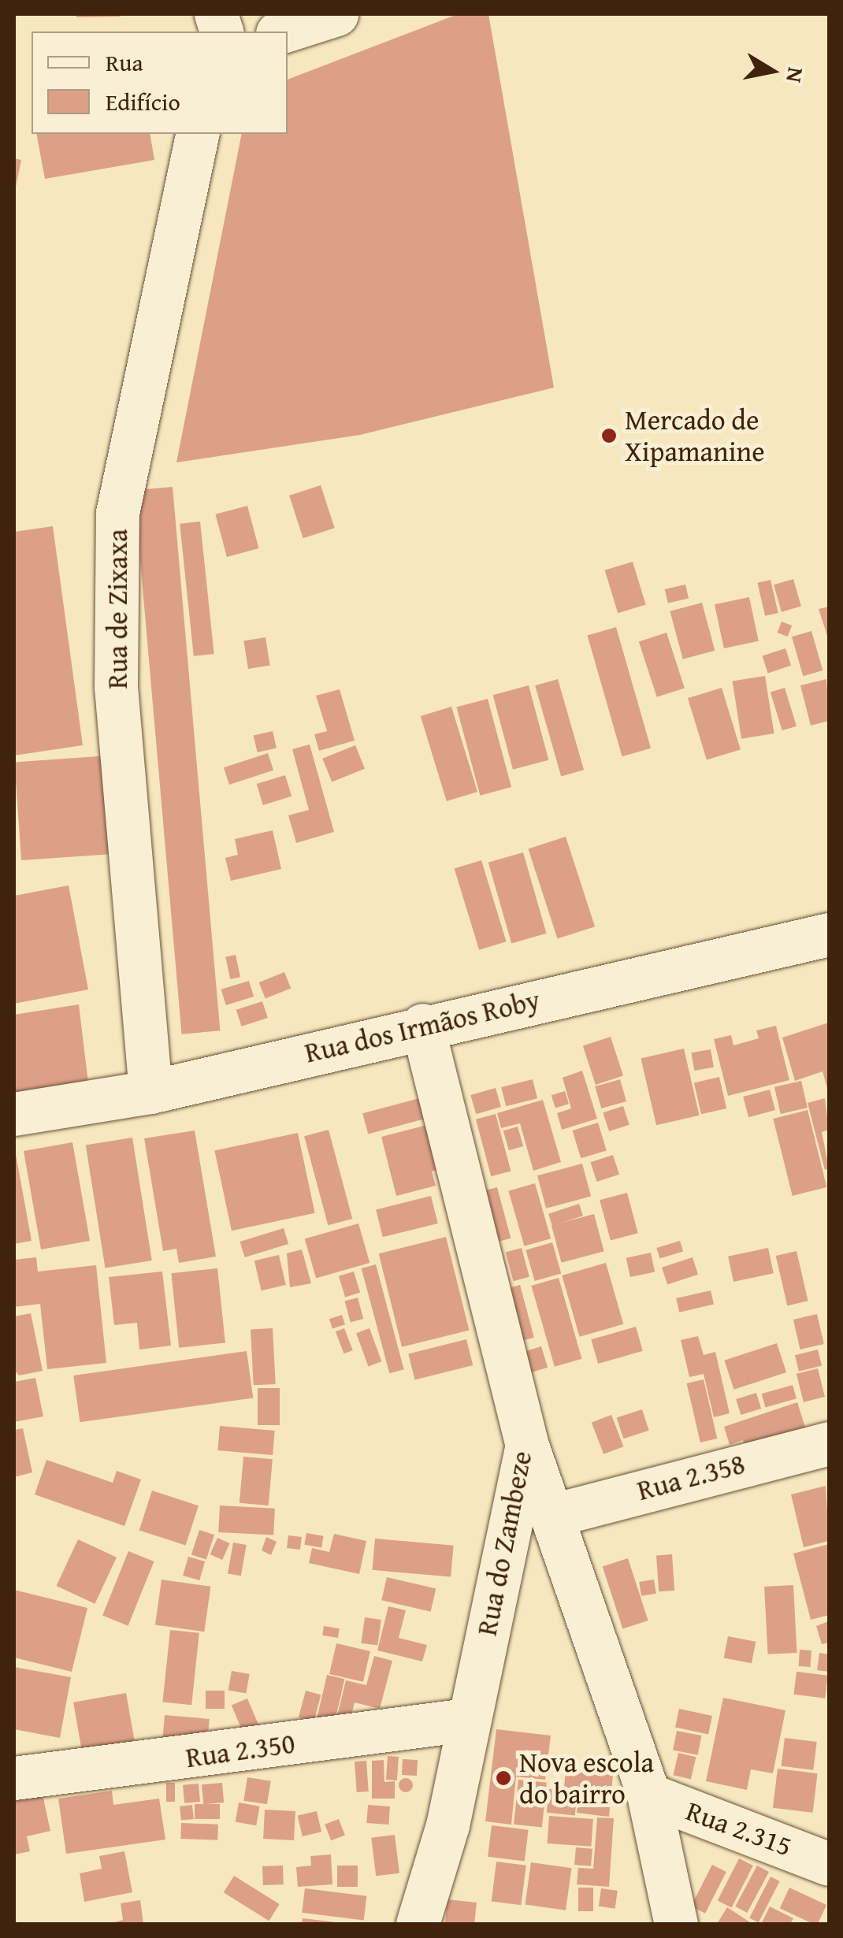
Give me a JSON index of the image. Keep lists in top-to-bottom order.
{
  "streets": {
    "street": [
      "Rua de Zixaxa",
      "Rua dos Irmãos Roby",
      "Rua 2.358",
      "Rua do Zambeze",
      "Rua 2.350",
      "Rua 2.315"
    ]
  },
  "crossings": [
    ["Rua de Zixaxa", "Rua dos Irmãos Roby"],
    ["Rua dos Irmãos Roby", "Rua do Zambeze"],
    ["Rua do Zambeze", "Rua 2.350"]
  ],
  "places": ["Mercado de Xipamanine", "Nova escola do bairro"],
  "legend": ["Rua", "Edifício"],
  "north": "right"
}
